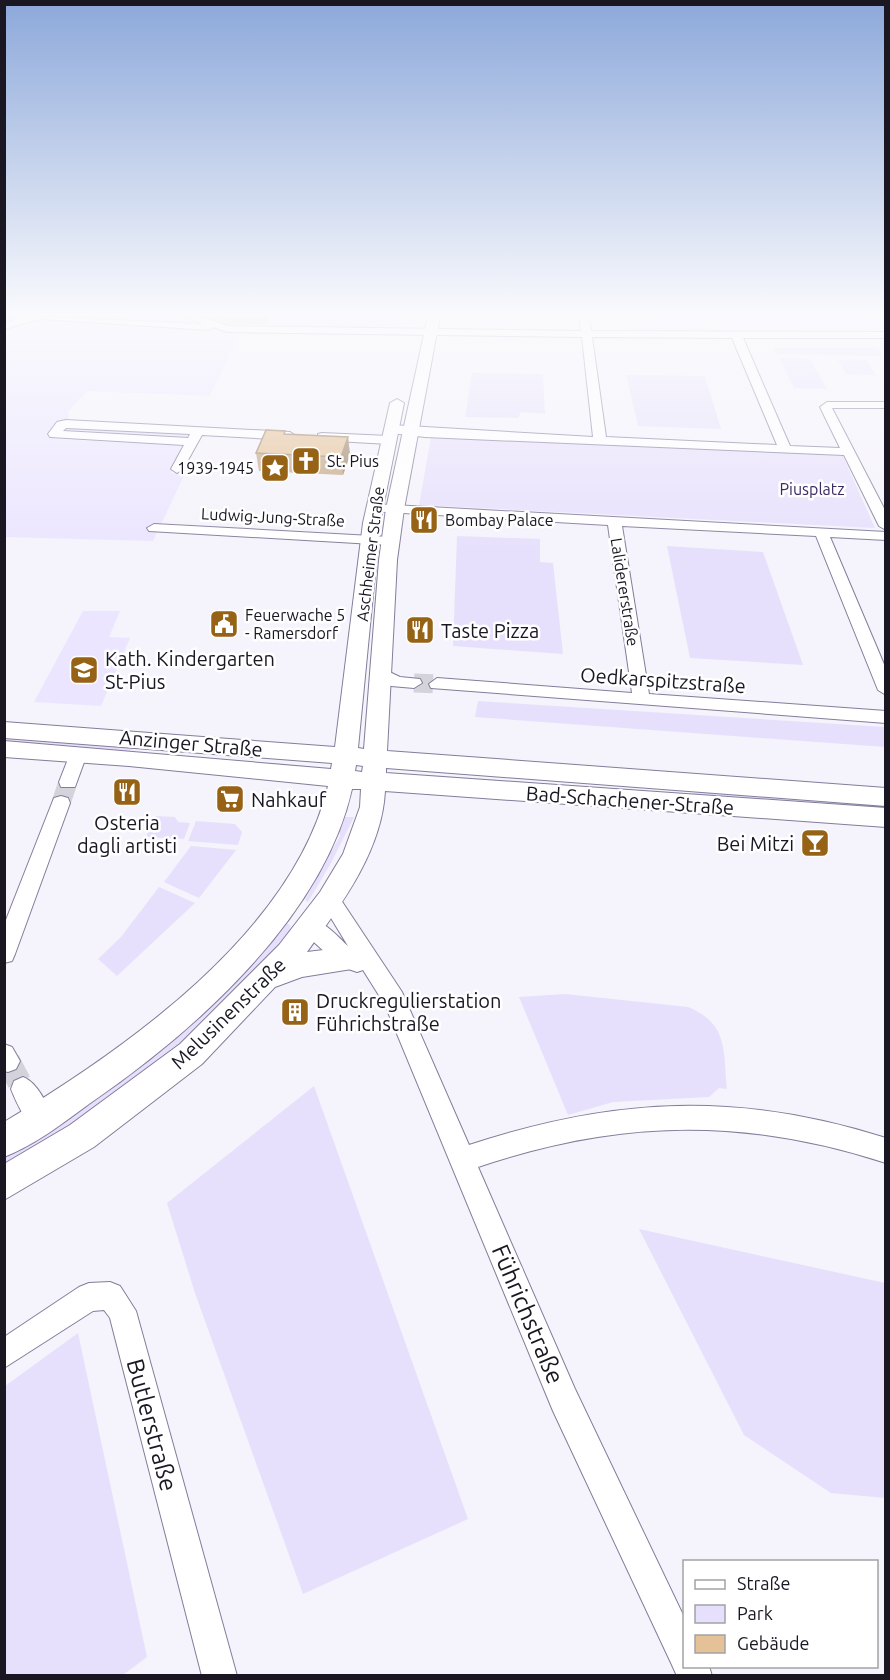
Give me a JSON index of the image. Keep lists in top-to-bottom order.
{
  "streets": {
    "main road": [
      "Aschheimer Straße",
      "Anzinger Straße",
      "Bad-Schachener-Straße",
      "Melusinenstraße"
    ],
    "street": [
      "Ludwig-Jung-Straße",
      "Lalidererstraße",
      "Oedkarspitzstraße",
      "Führichstraße",
      "Butlerstraße"
    ]
  },
  "crossings": [
    ["Ludwig-Jung-Straße", "Aschheimer Straße"],
    ["Aschheimer Straße", "Anzinger Straße"],
    ["Aschheimer Straße", "Bad-Schachener-Straße"],
    ["Aschheimer Straße", "Melusinenstraße"],
    ["Lalidererstraße", "Oedkarspitzstraße"],
    ["Anzinger Straße", "Bad-Schachener-Straße"],
    ["Anzinger Straße", "Melusinenstraße"],
    ["Bad-Schachener-Straße", "Melusinenstraße"],
    ["Melusinenstraße", "Führichstraße"]
  ],
  "parks": ["Piusplatz"],
  "places": {
    "church": ["St. Pius"],
    "place": ["1939-1945"],
    "restaurant": ["Bombay Palace", "Taste Pizza", "Osteria dagli artisti"],
    "public building": ["Feuerwache 5 - Ramersdorf"],
    "school or university": ["Kath. Kindergarten St-Pius"],
    "supermarket": ["Nahkauf"],
    "bar": ["Bei Mitzi"],
    "building": ["Druckregulierstation Führichstraße"]
  },
  "legend": ["Straße", "Park", "Gebäude"]
}
